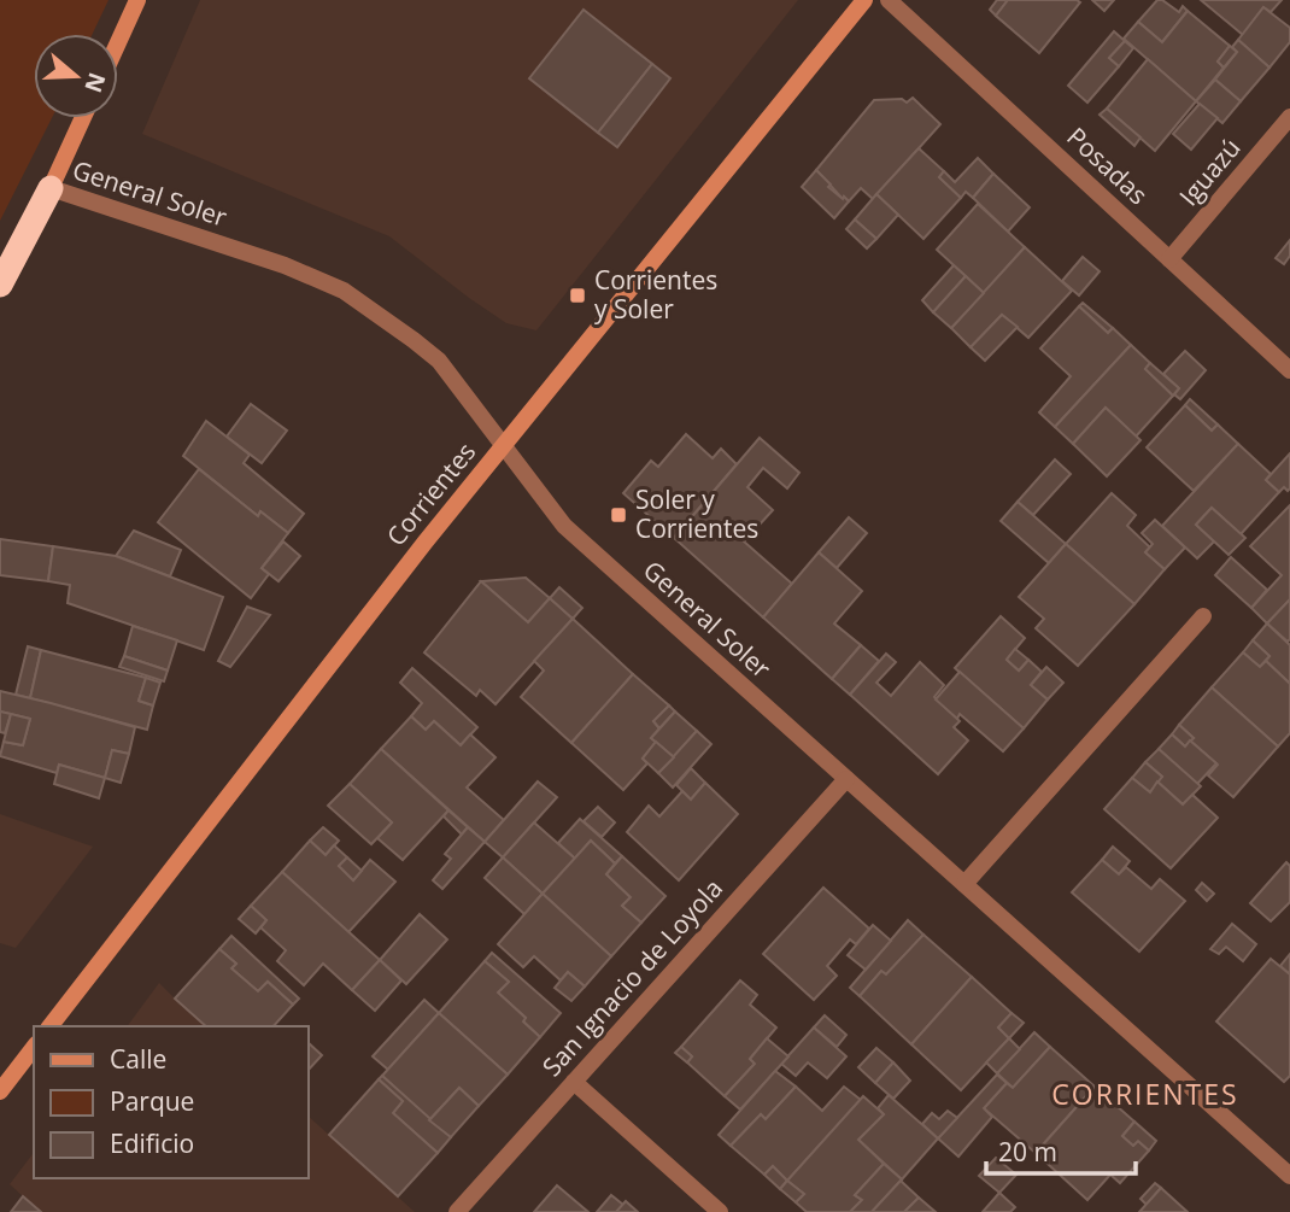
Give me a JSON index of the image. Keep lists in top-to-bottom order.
{
  "streets": {
    "street": [
      "Posadas",
      "Iguazú",
      "General Soler",
      "Corrientes",
      "San Ignacio de Loyola"
    ]
  },
  "crossings": [
    ["Posadas", "Iguazú"],
    ["General Soler", "Corrientes"],
    ["General Soler", "San Ignacio de Loyola"]
  ],
  "districts": ["CORRIENTES"],
  "places": {
    "transit": ["Corrientes y Soler", "Soler y Corrientes"]
  },
  "legend": ["Calle", "Parque", "Edificio"],
  "scale_bar": "20 m",
  "north": "right"
}
